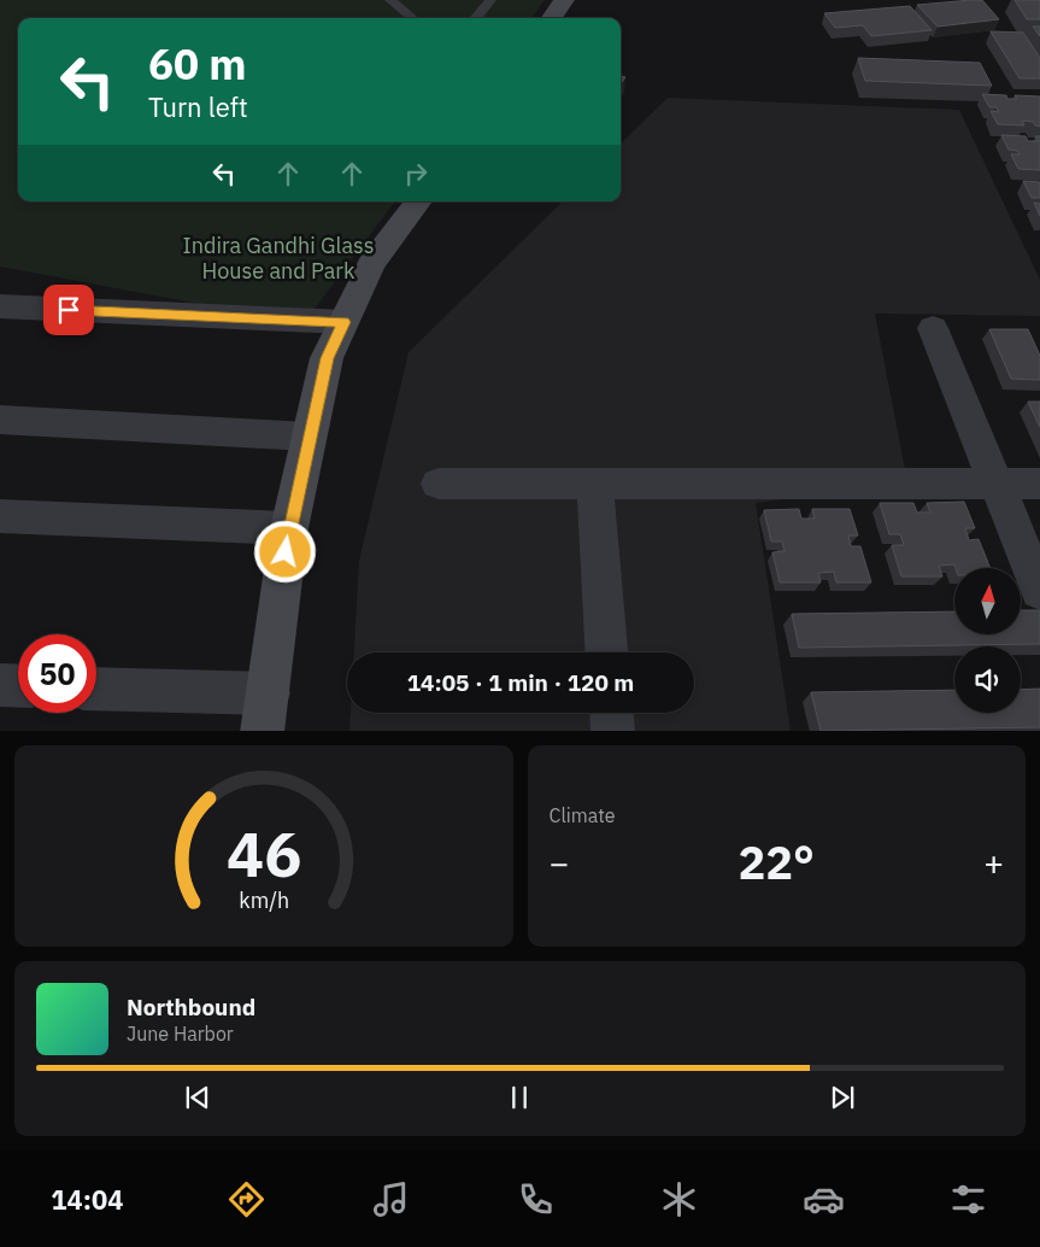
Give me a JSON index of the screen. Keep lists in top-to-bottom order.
{
  "parks": ["Indira Gandhi Glass House and Park"],
  "north": "top",
  "page": {
    "turn": ["60 m", "Turn left"],
    "limit": "50",
    "trip": "14:05 · 1 min · 120 m",
    "tile": "Climate",
    "heat": ["−", "22°", "+"],
    "song": ["Northbound", "June Harbor"],
    "tabs": "14:04",
    "gauge": ["46", "km/h"]
  }
}
